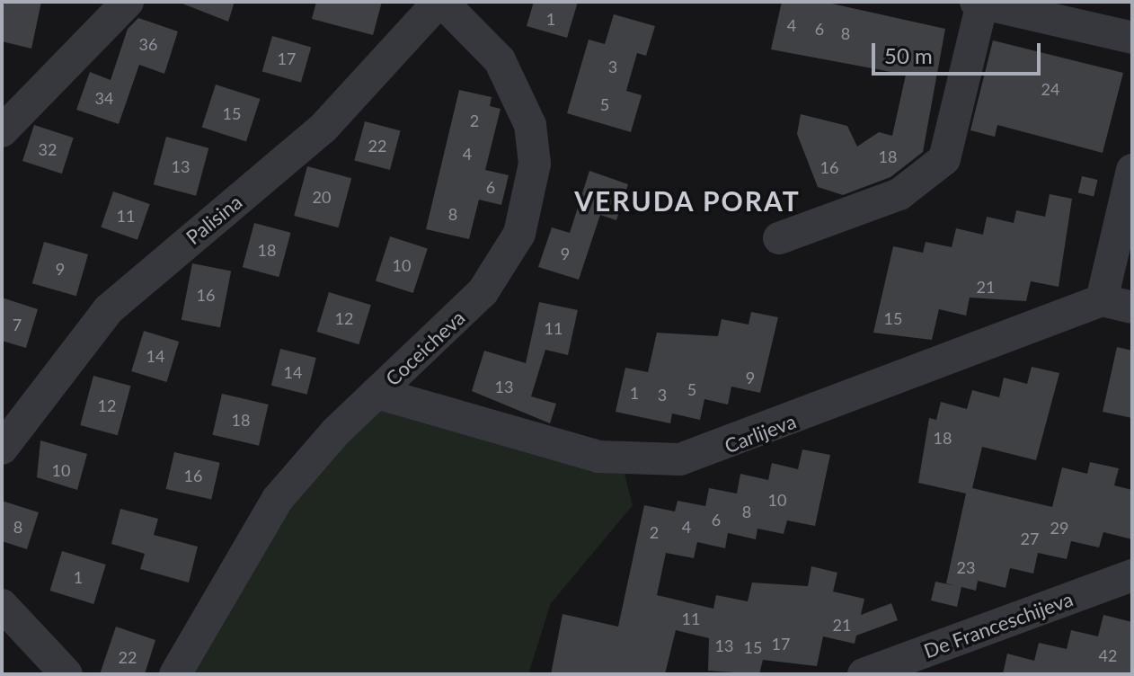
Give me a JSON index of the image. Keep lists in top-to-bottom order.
{
  "streets": {
    "street": [
      "Palisina",
      "Coceicheva",
      "Carlijeva",
      "De Franceschijeva"
    ]
  },
  "crossings": [
    ["Palisina", "Coceicheva"],
    ["Coceicheva", "Carlijeva"]
  ],
  "districts": ["VERUDA PORAT"],
  "house_numbers": [
    "1",
    "4",
    "6",
    "8",
    "36",
    "17",
    "3",
    "24",
    "34",
    "5",
    "15",
    "2",
    "22",
    "32",
    "4",
    "18",
    "13",
    "16",
    "6",
    "20",
    "8",
    "11",
    "18",
    "9",
    "10",
    "9",
    "21",
    "16",
    "12",
    "15",
    "7",
    "11",
    "14",
    "14",
    "9",
    "13",
    "5",
    "1",
    "3",
    "12",
    "18",
    "18",
    "10",
    "16",
    "10",
    "8",
    "6",
    "8",
    "4",
    "29",
    "2",
    "27",
    "23",
    "1",
    "11",
    "21",
    "17",
    "13",
    "15",
    "42",
    "22"
  ],
  "scale_bar": "50 m"
}
